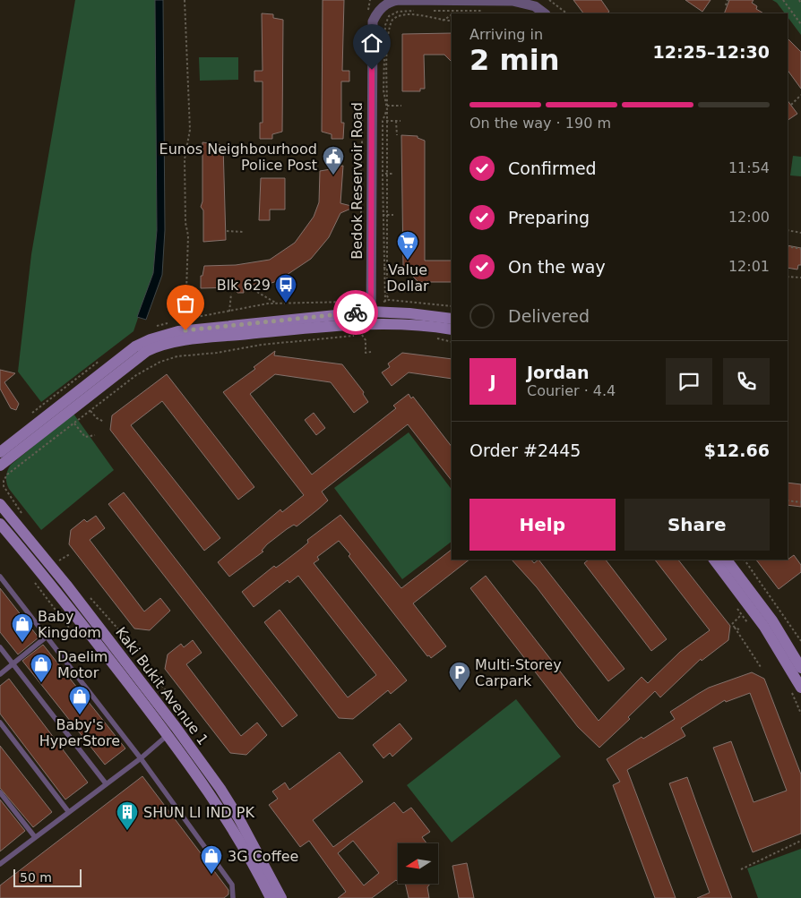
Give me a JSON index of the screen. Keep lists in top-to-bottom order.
{
  "streets": {
    "main road": ["Kaki Bukit Avenue 1"],
    "street": ["Bedok Reservoir Road"]
  },
  "places": {
    "public building": ["Eunos Neighbourhood Police Post"],
    "supermarket": ["Value Dollar"],
    "bus stop": ["Blk 629"],
    "shop": [
      "Baby Kingdom",
      "Daelim Motor",
      "Baby's HyperStore",
      "3G Coffee"
    ],
    "parking": ["Multi-Storey Carpark"],
    "building": ["SHUN LI IND PK"]
  },
  "scale_bar": "50 m",
  "north": "left",
  "page": {
    "heading": ["2 min", "Arriving in", "12:25–12:30"],
    "panel": [
      "Jordan",
      "Courier · 4.4",
      "Order #2445",
      "$12.66"
    ],
    "bar": "On the way · 190 m",
    "list": [
      ["Confirmed", "11:54"],
      ["Preparing", "12:00"],
      ["On the way", "12:01"],
      "Delivered"
    ],
    "round": "J",
    "buttons": ["Help", "Share"],
    "scale": "50 m"
  }
}
